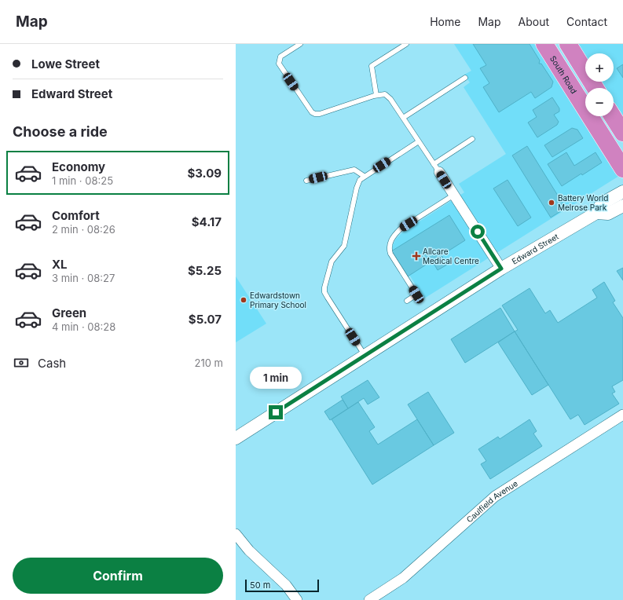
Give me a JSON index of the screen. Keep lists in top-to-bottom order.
{
  "streets": {
    "highway": ["South Road"],
    "street": ["Edward Street", "Caulfield Avenue"]
  },
  "places": {
    "other": ["Battery World Melrose Park", "Edwardstown Primary School"],
    "health": ["Allcare Medical Centre"]
  },
  "scale_bar": "50 m",
  "page": {
    "header": "Map",
    "nav": [
      "Home",
      "Map",
      "About",
      "Contact"
    ],
    "banner": ["Lowe Street", "Edward Street"],
    "map_buttons": ["+", "−"],
    "heading": "Choose a ride",
    "list": [
      {
        "name": "Economy",
        "note": "1 min · 08:25",
        "value": "$3.09"
      },
      {
        "name": "Comfort",
        "note": "2 min · 08:26",
        "value": "$4.17"
      },
      {
        "name": "XL",
        "note": "3 min · 08:27",
        "value": "$5.25"
      },
      {
        "name": "Green",
        "note": "4 min · 08:28",
        "value": "$5.07"
      }
    ],
    "pay": ["Cash", "210 m"],
    "bubble": "1 min",
    "buttons": "Confirm",
    "scale": "50 m"
  }
}
